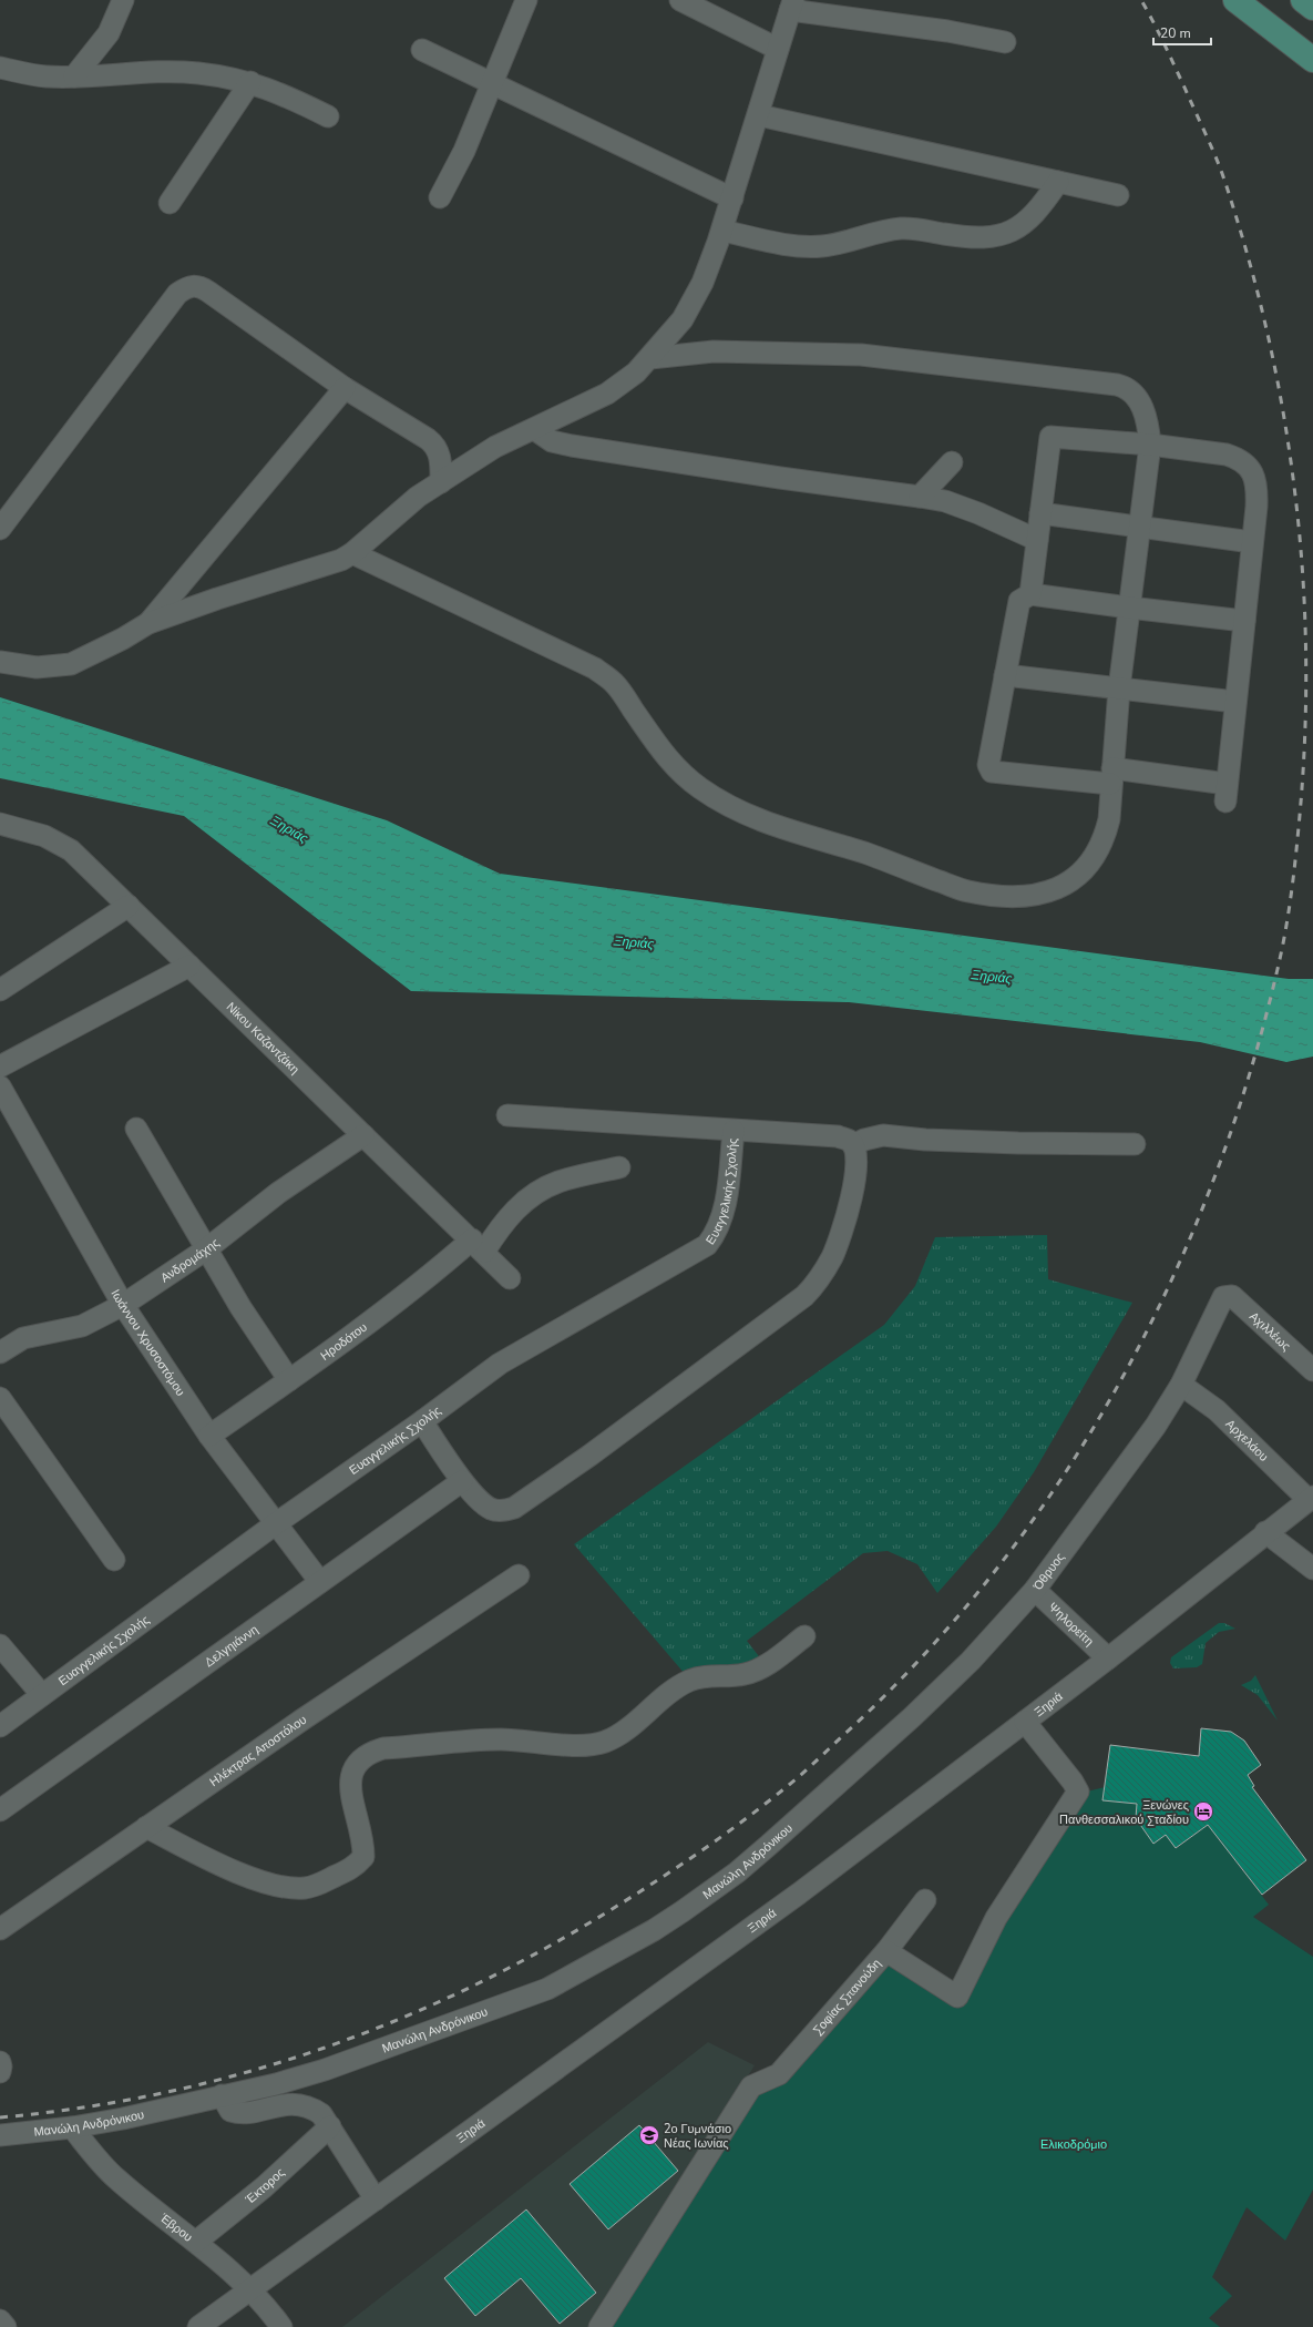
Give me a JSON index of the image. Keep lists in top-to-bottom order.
{
  "streets": {
    "street": [
      "Νίκου Καζαντζάκη",
      "Ευαγγελικής Σχολής",
      "Ανδρομάχης",
      "Αχιλλέως",
      "Ηροδότου",
      "Ιωάννου Χρυσοστόμου",
      "Αρχελάου",
      "Όθρυος",
      "Ψηλορείτη",
      "Δελγηιάννη",
      "Ξηριά",
      "Ηλέκτρας Αποστόλου",
      "Μανώλη Ανδρόνικου",
      "Σοφίας Σπανούδη",
      "Έκτορος",
      "Έβρου"
    ]
  },
  "crossings": [
    ["Νίκου Καζαντζάκη", "Ανδρομάχης"],
    ["Νίκου Καζαντζάκη", "Ηροδότου"],
    ["Ευαγγελικής Σχολής", "Ιωάννου Χρυσοστόμου"],
    ["Ανδρομάχης", "Ιωάννου Χρυσοστόμου"],
    ["Αχιλλέως", "Όθρυος"],
    ["Ηροδότου", "Ιωάννου Χρυσοστόμου"],
    ["Ιωάννου Χρυσοστόμου", "Δελγηιάννη"],
    ["Αρχελάου", "Όθρυος"],
    ["Αρχελάου", "Ξηριά"],
    ["Όθρυος", "Ψηλορείτη"],
    ["Όθρυος", "Μανώλη Ανδρόνικου"],
    ["Ψηλορείτη", "Ξηριά"],
    ["Ξηριά", "Σοφίας Σπανούδη"],
    ["Ξηριά", "Έβρου"],
    ["Μανώλη Ανδρόνικου", "Έβρου"],
    ["Έκτορος", "Έβρου"]
  ],
  "water": ["Ξηριάς"],
  "parks": ["Ελικοδρόμιο"],
  "places": {
    "hotel": ["Ξενώνες Πανθεσσαλικού Σταδίου"],
    "school or university": ["2ο Γυμνάσιο Νέας Ιωνίας"]
  },
  "scale_bar": "20 m"
}
